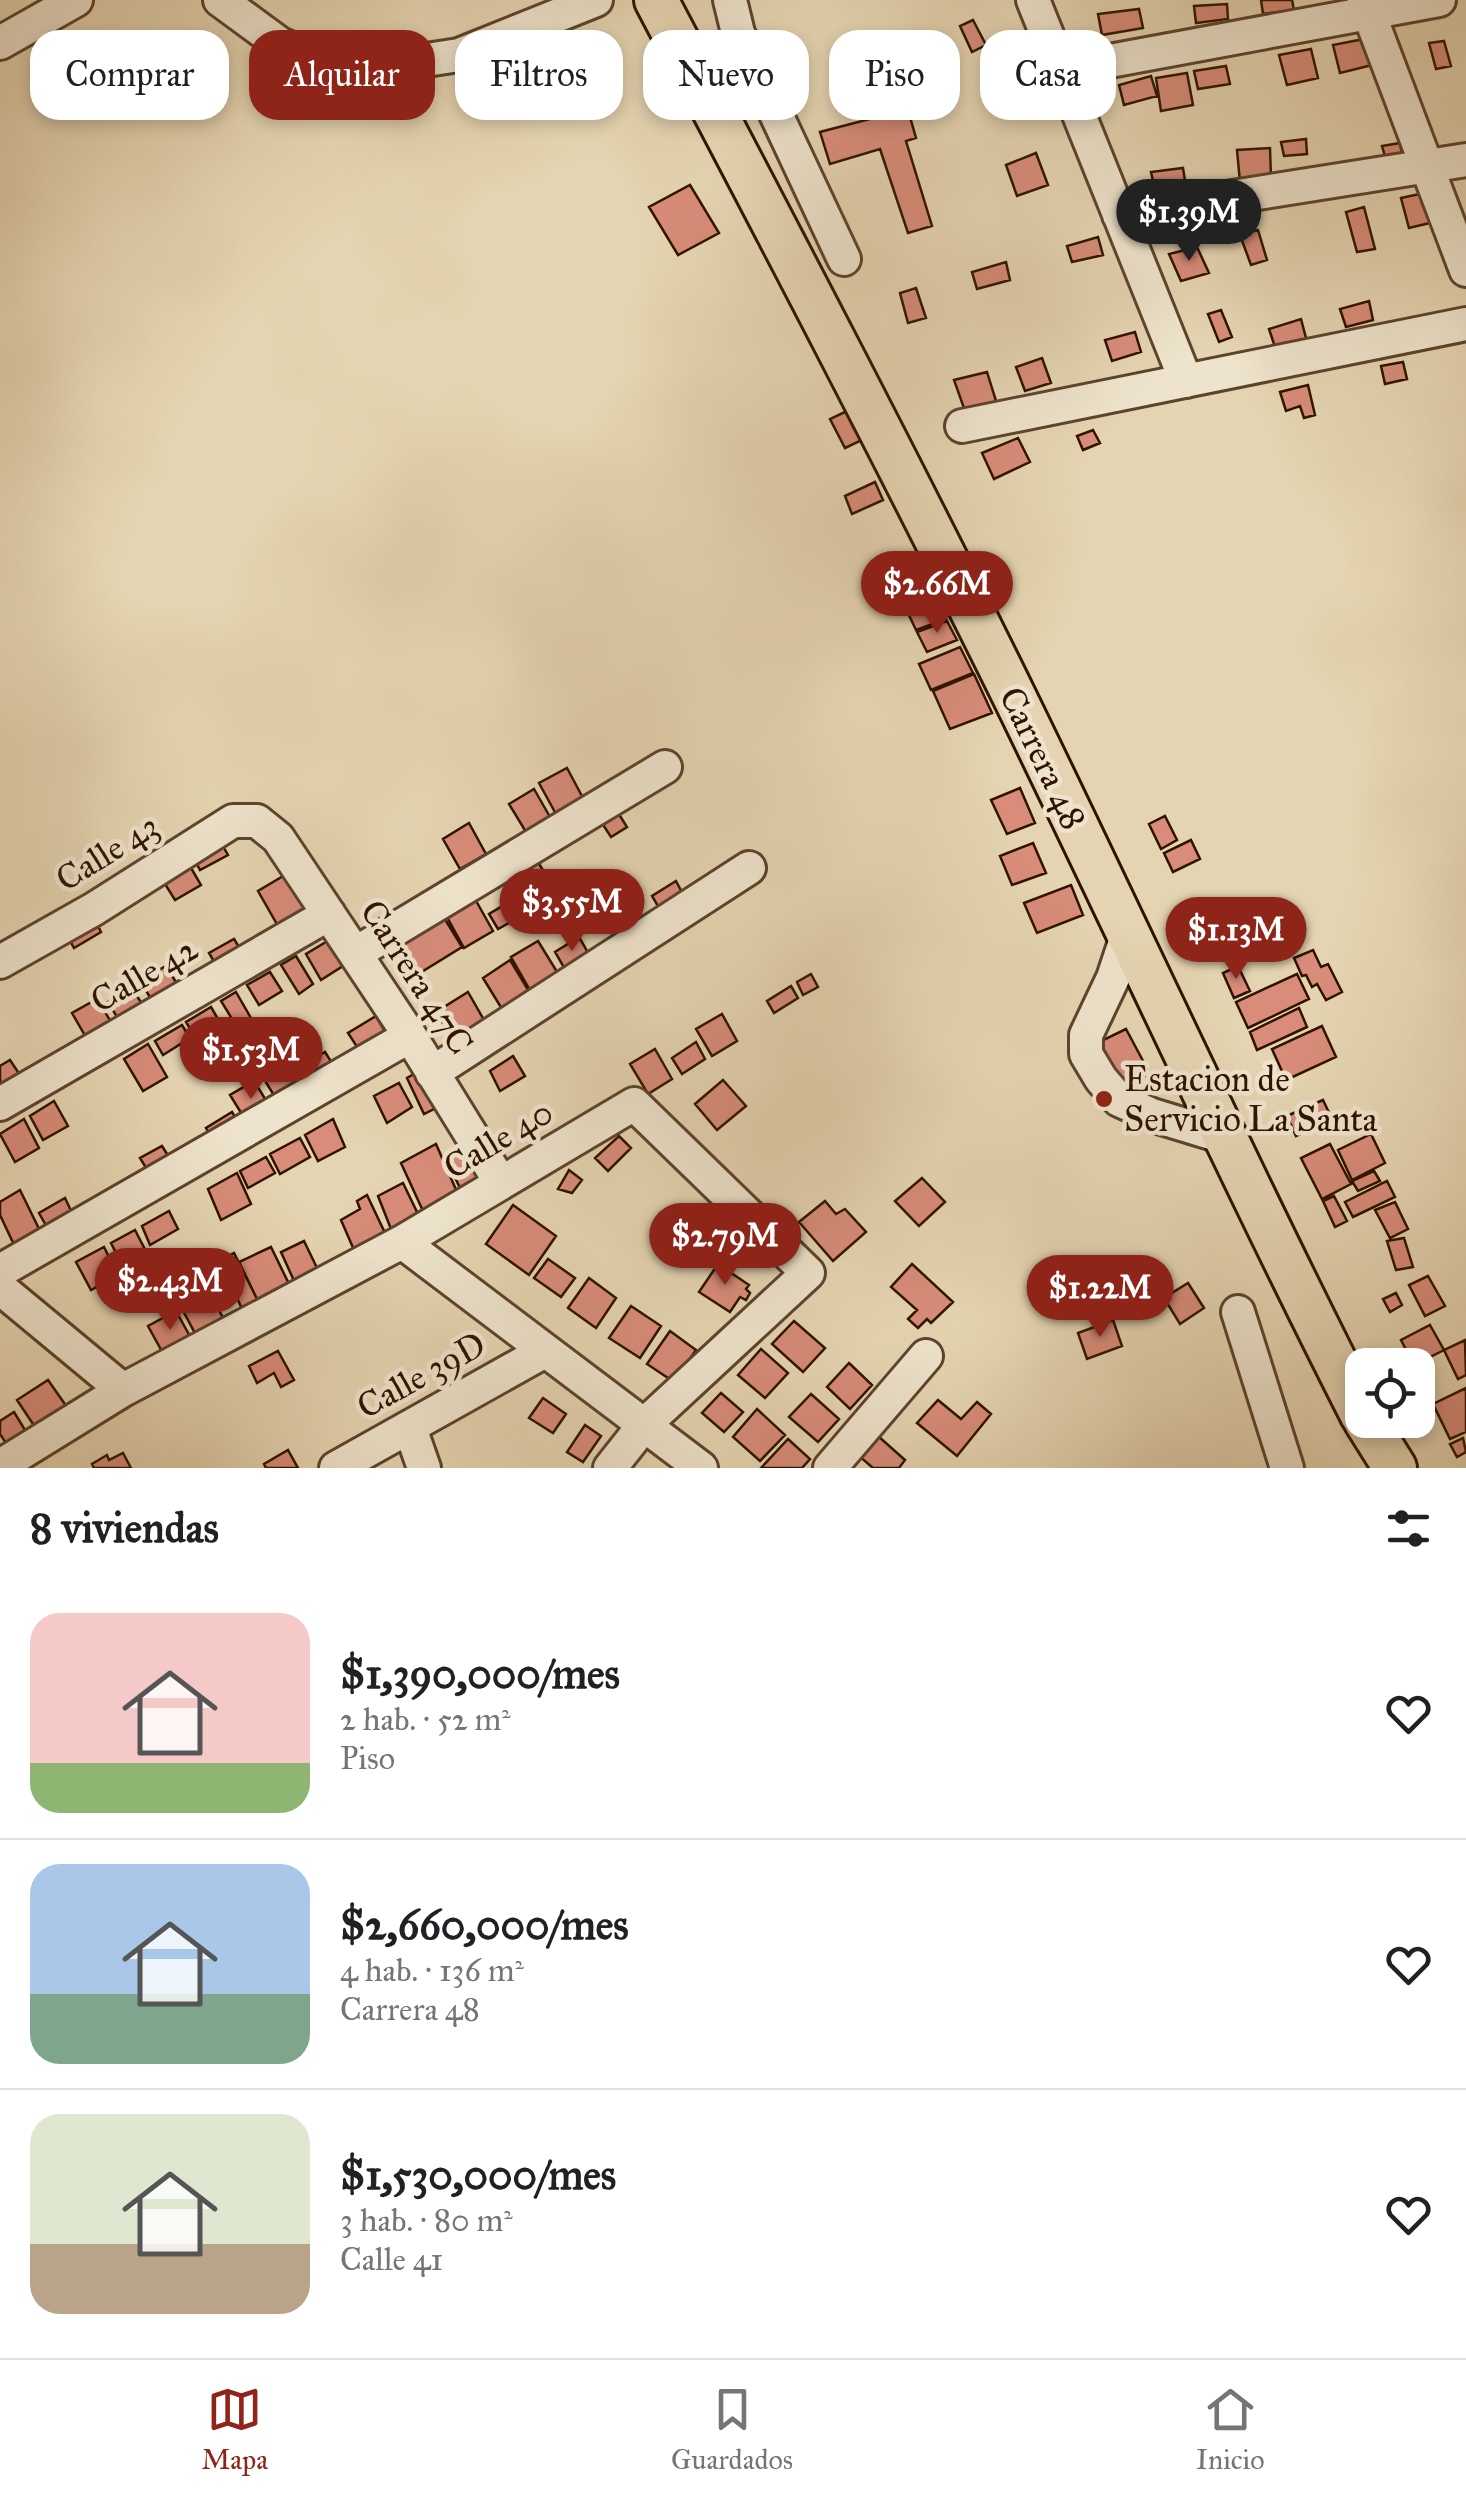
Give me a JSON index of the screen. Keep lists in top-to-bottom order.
{
  "streets": {
    "main road": ["Carrera 48"],
    "street": [
      "Calle 43",
      "Calle 42",
      "Carrera 47C",
      "Calle 40",
      "Calle 39D"
    ]
  },
  "crossings": [
    ["Calle 43", "Carrera 47C"],
    ["Calle 42", "Carrera 47C"],
    ["Carrera 47C", "Calle 40"]
  ],
  "places": ["Estacion de Servicio La Santa"],
  "page": {
    "chip": [
      "Comprar",
      "Alquilar",
      "Filtros",
      "Nuevo",
      "Piso",
      "Casa"
    ],
    "price": [
      "$1.39M",
      "$2.66M",
      "$3.55M",
      "$1.13M",
      "$1.53M",
      "$2.79M",
      "$2.43M",
      "$1.22M"
    ],
    "heading": "8 viviendas",
    "list": [
      {
        "name": "$1,390,000/mes",
        "note": "2 hab. · 52 m² · Piso"
      },
      {
        "name": "$2,660,000/mes",
        "note": "4 hab. · 136 m² · Carrera 48"
      },
      {
        "name": "$1,530,000/mes",
        "note": "3 hab. · 80 m² · Calle 41"
      }
    ],
    "tabs": ["Mapa", "Guardados", "Inicio"]
  }
}
